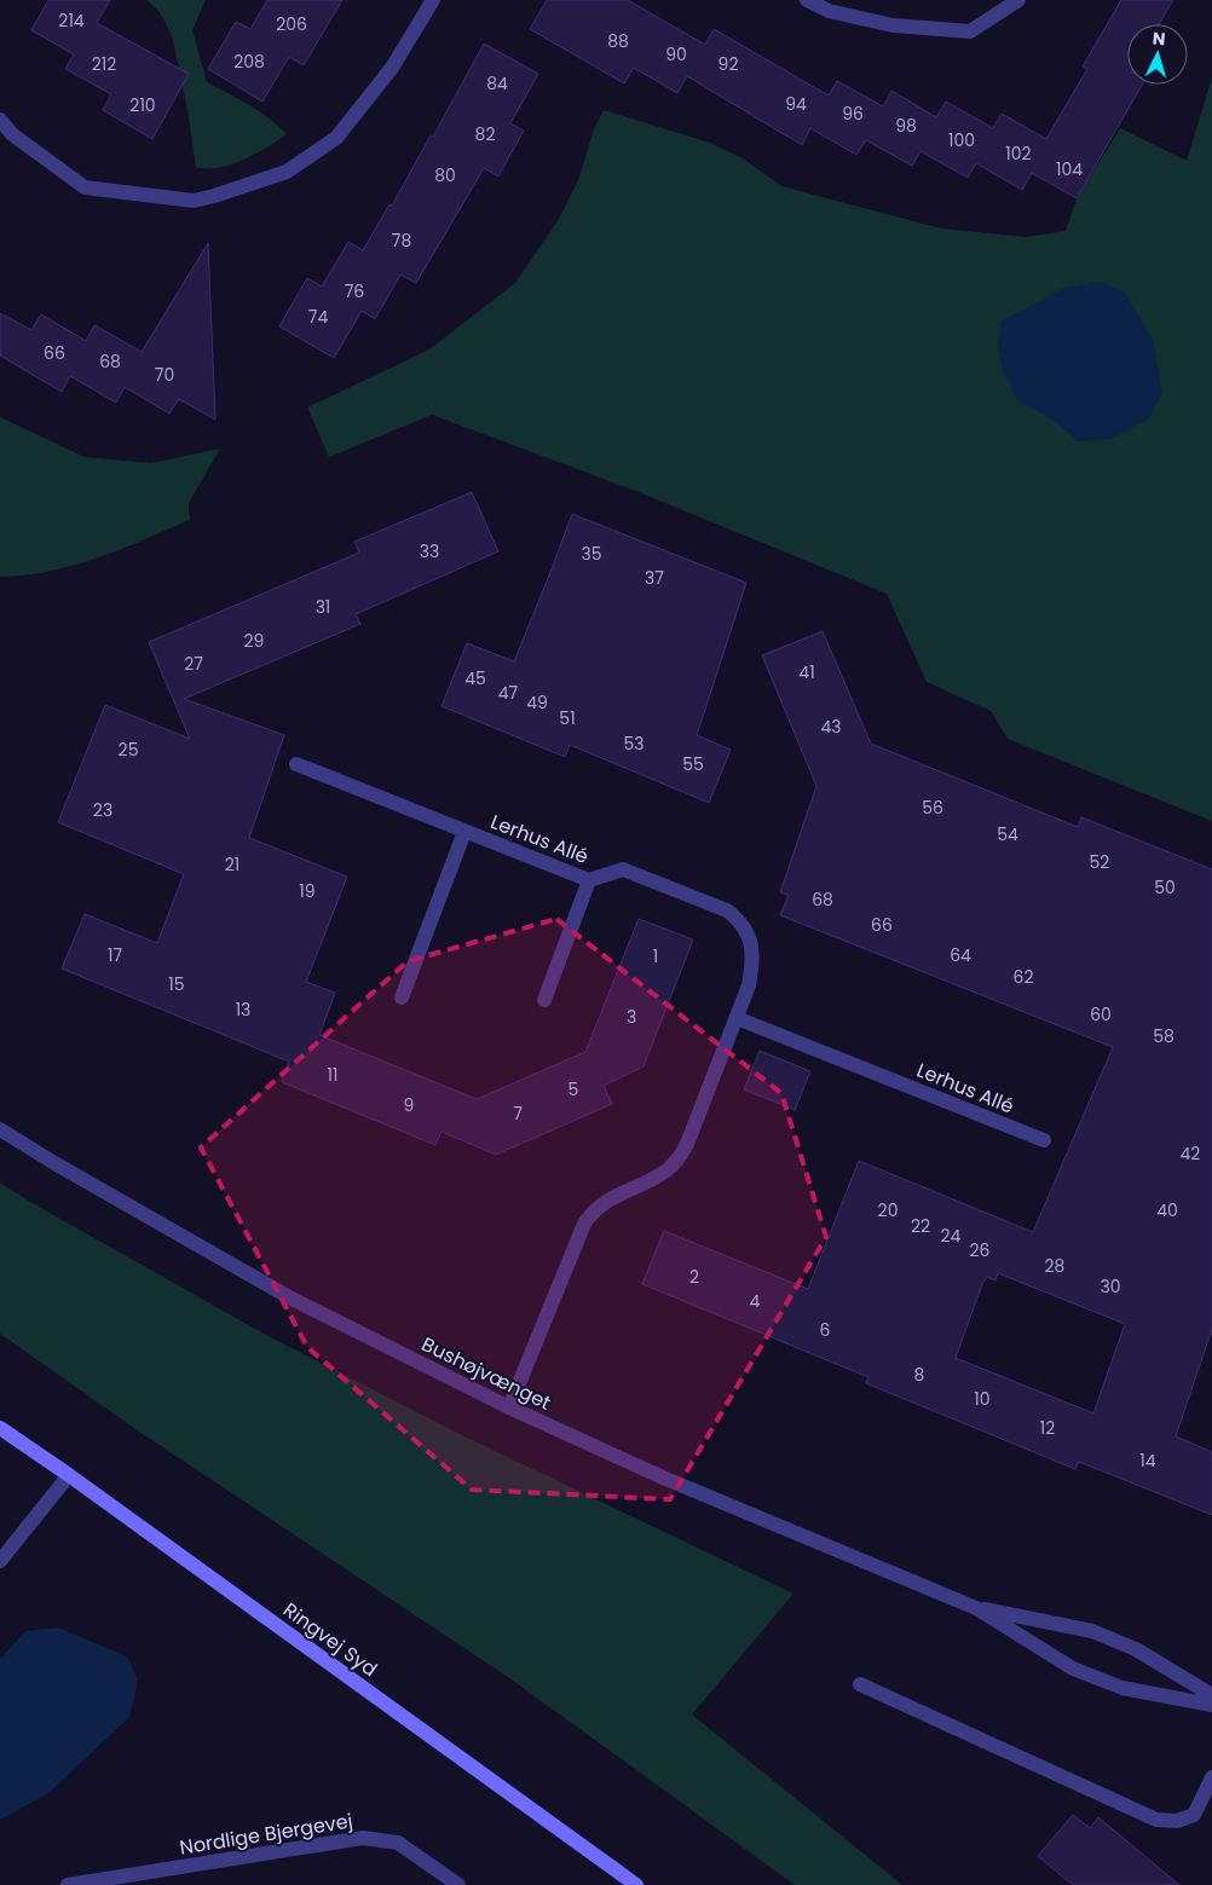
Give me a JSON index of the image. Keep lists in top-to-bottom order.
{
  "streets": {
    "main road": ["Ringvej Syd"],
    "street": ["Lerhus Allé", "Bushøjvænget", "Nordlige Bjergevej"]
  },
  "crossings": [
    ["Lerhus Allé", "Bushøjvænget"]
  ],
  "house_numbers": [
    "214",
    "206",
    "88",
    "90",
    "208",
    "212",
    "92",
    "84",
    "94",
    "210",
    "96",
    "98",
    "82",
    "100",
    "102",
    "104",
    "80",
    "78",
    "76",
    "74",
    "66",
    "68",
    "70",
    "33",
    "35",
    "37",
    "31",
    "29",
    "27",
    "41",
    "45",
    "47",
    "49",
    "51",
    "43",
    "53",
    "25",
    "55",
    "56",
    "23",
    "54",
    "52",
    "21",
    "50",
    "19",
    "68",
    "66",
    "17",
    "64",
    "1",
    "62",
    "15",
    "13",
    "60",
    "3",
    "58",
    "11",
    "5",
    "9",
    "7",
    "42",
    "20",
    "40",
    "22",
    "24",
    "26",
    "28",
    "2",
    "30",
    "4",
    "6",
    "8",
    "10",
    "12",
    "14"
  ],
  "north": "top"
}
